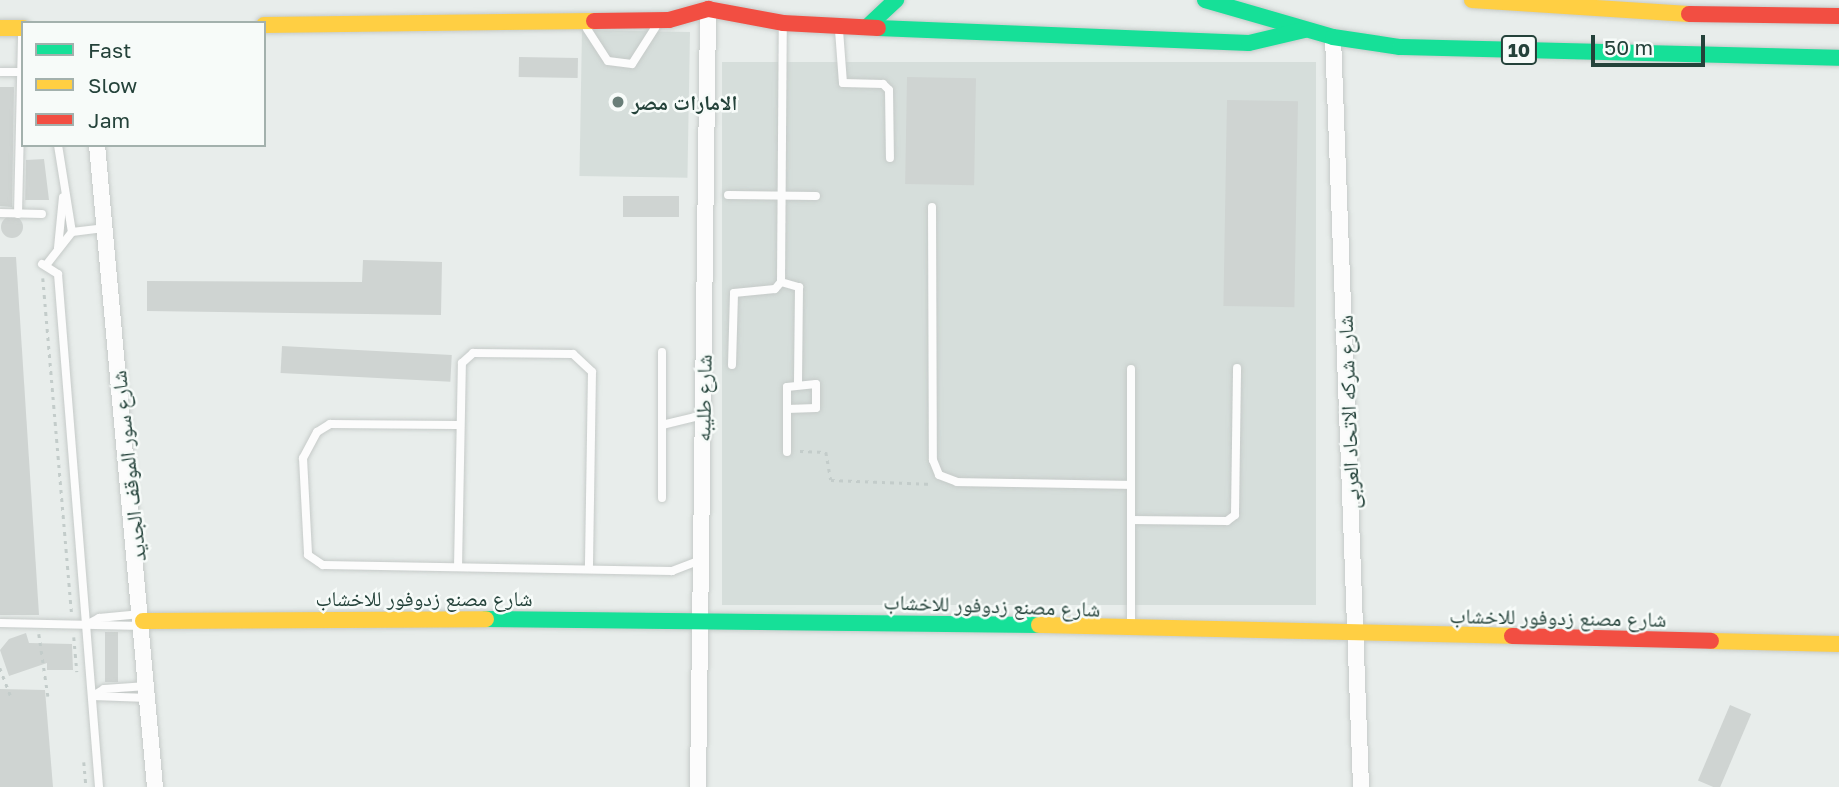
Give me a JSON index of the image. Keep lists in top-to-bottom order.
{
  "streets": {
    "main road": ["10", "شارع مصنع زدوفور للاخشاب"],
    "street": ["شارع طليبه", "شارع شركه الاتحاد العربى", "شارع سور الموقف الجديد"]
  },
  "crossings": [
    ["10", "شارع شركه الاتحاد العربى"],
    ["شارع طليبه", "شارع مصنع زدوفور للاخشاب"],
    ["شارع شركه الاتحاد العربى", "شارع مصنع زدوفور للاخشاب"],
    ["شارع سور الموقف الجديد", "شارع مصنع زدوفور للاخشاب"]
  ],
  "places": ["الامارات مصر"],
  "legend": ["Fast", "Slow", "Jam"],
  "scale_bar": "50 m"
}
